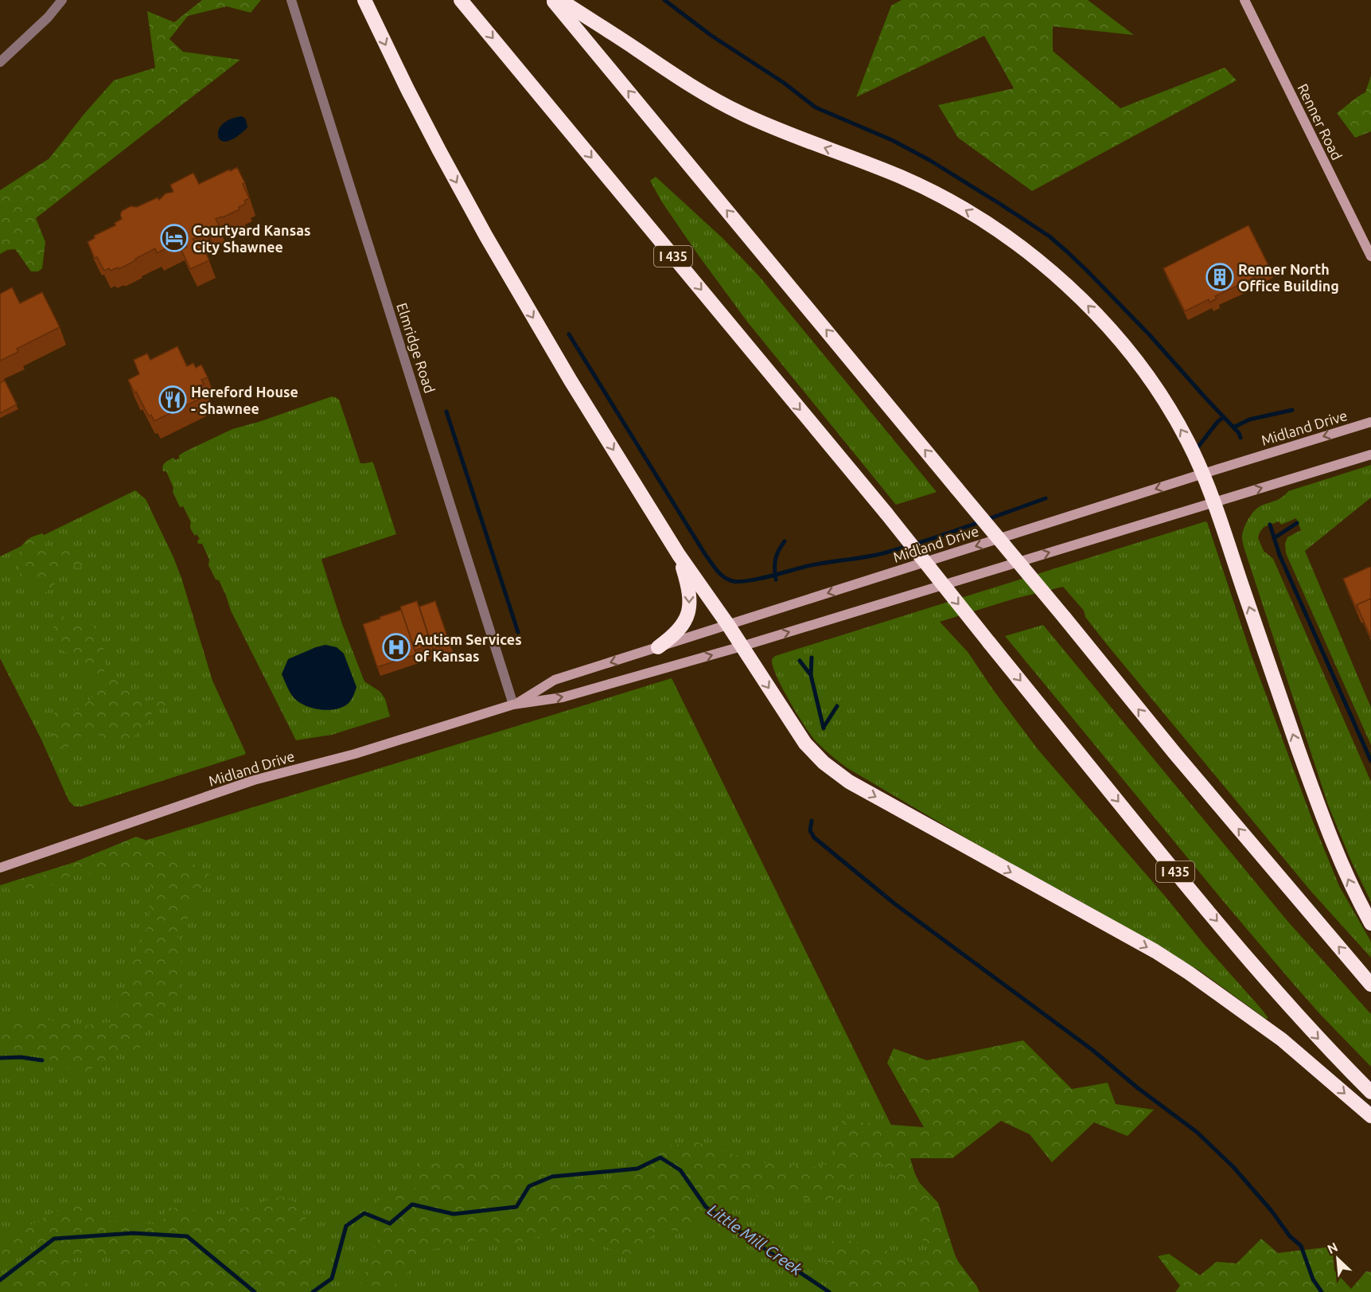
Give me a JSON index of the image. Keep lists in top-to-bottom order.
{
  "streets": {
    "highway": ["I 435"],
    "main road": ["Renner Road", "Midland Drive"],
    "street": ["Elmridge Road"]
  },
  "crossings": [
    ["Elmridge Road", "Midland Drive"]
  ],
  "water": ["Little Mill Creek"],
  "places": {
    "hotel": ["Courtyard Kansas City Shawnee"],
    "building": ["Renner North Office Building"],
    "restaurant": ["Hereford House - Shawnee"],
    "hospital": ["Autism Services of Kansas"]
  },
  "north": "top left"
}
